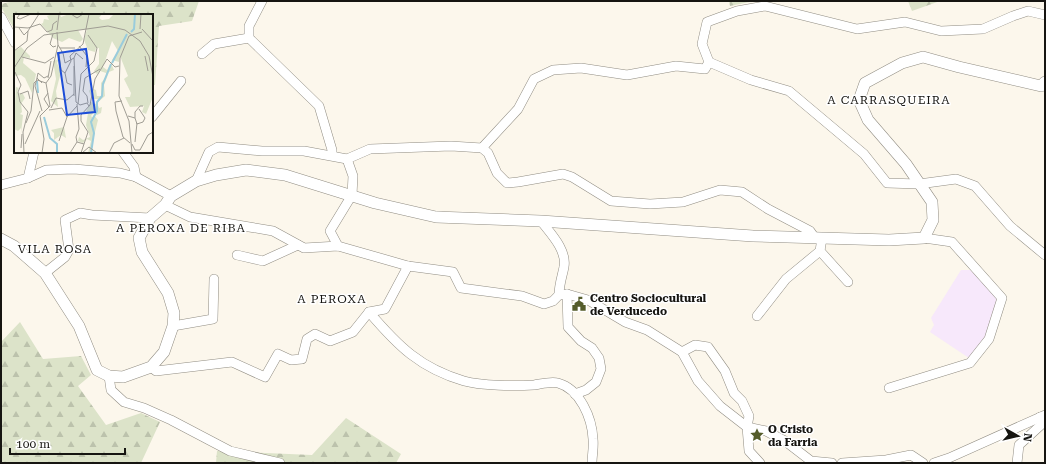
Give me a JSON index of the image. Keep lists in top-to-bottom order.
{
  "districts": [
    "A CARRASQUEIRA",
    "A PEROXA DE RIBA",
    "VILA ROSA",
    "A PEROXA"
  ],
  "places": {
    "public building": ["Centro Sociocultural de Verducedo"],
    "place": ["O Cristo da Farria"]
  },
  "scale_bar": "100 m",
  "north": "right"
}
